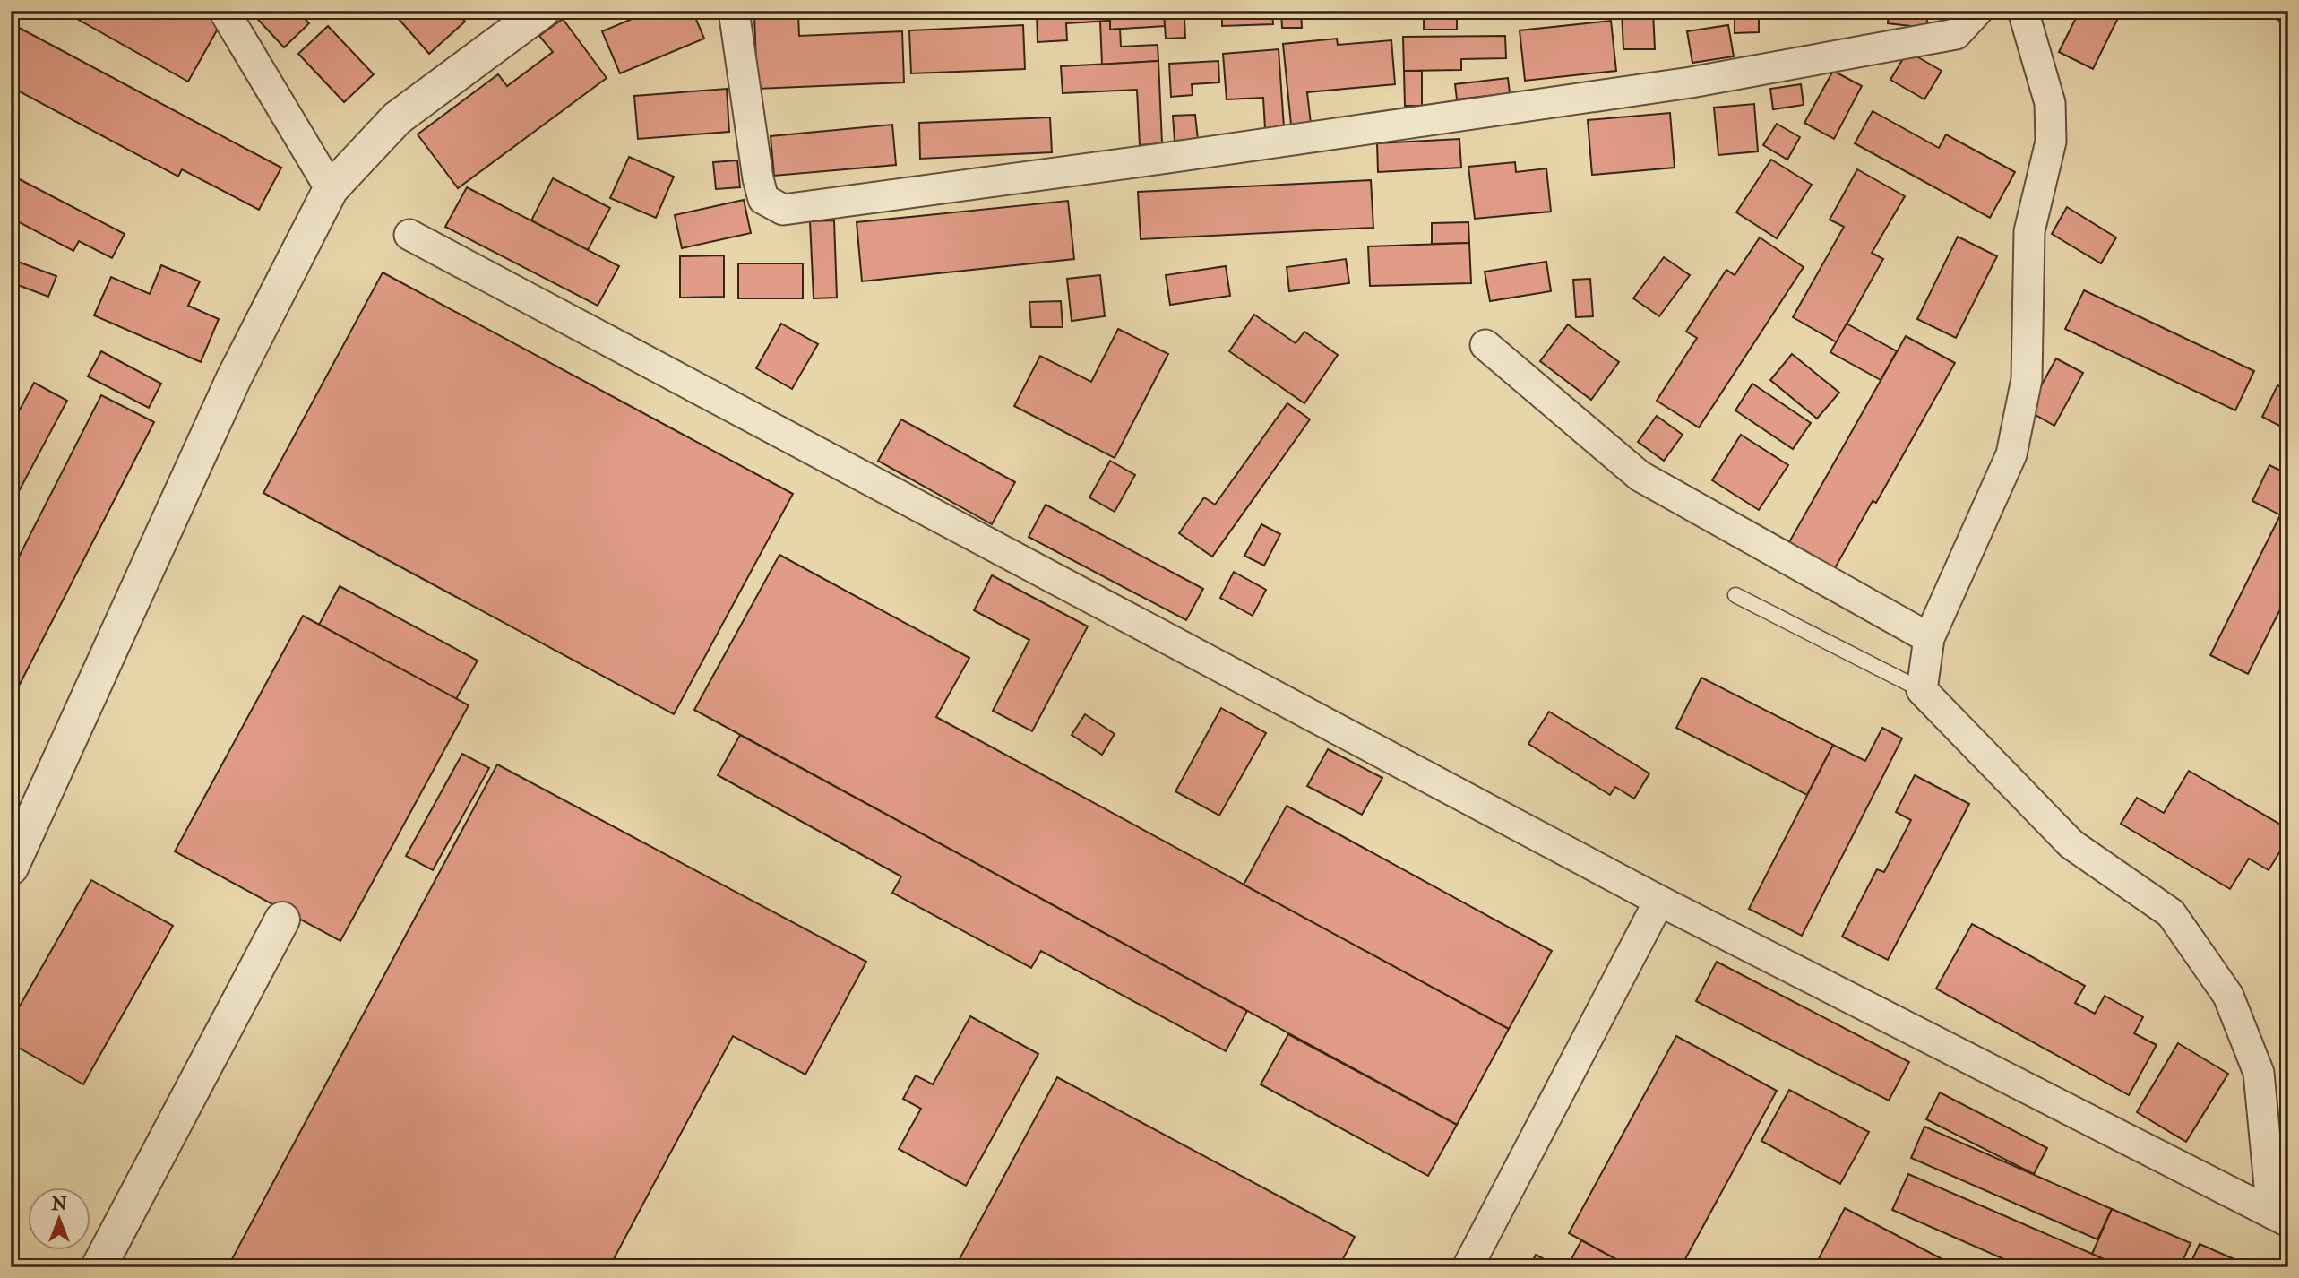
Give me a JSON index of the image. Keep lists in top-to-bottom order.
{
  "north": "top"
}
